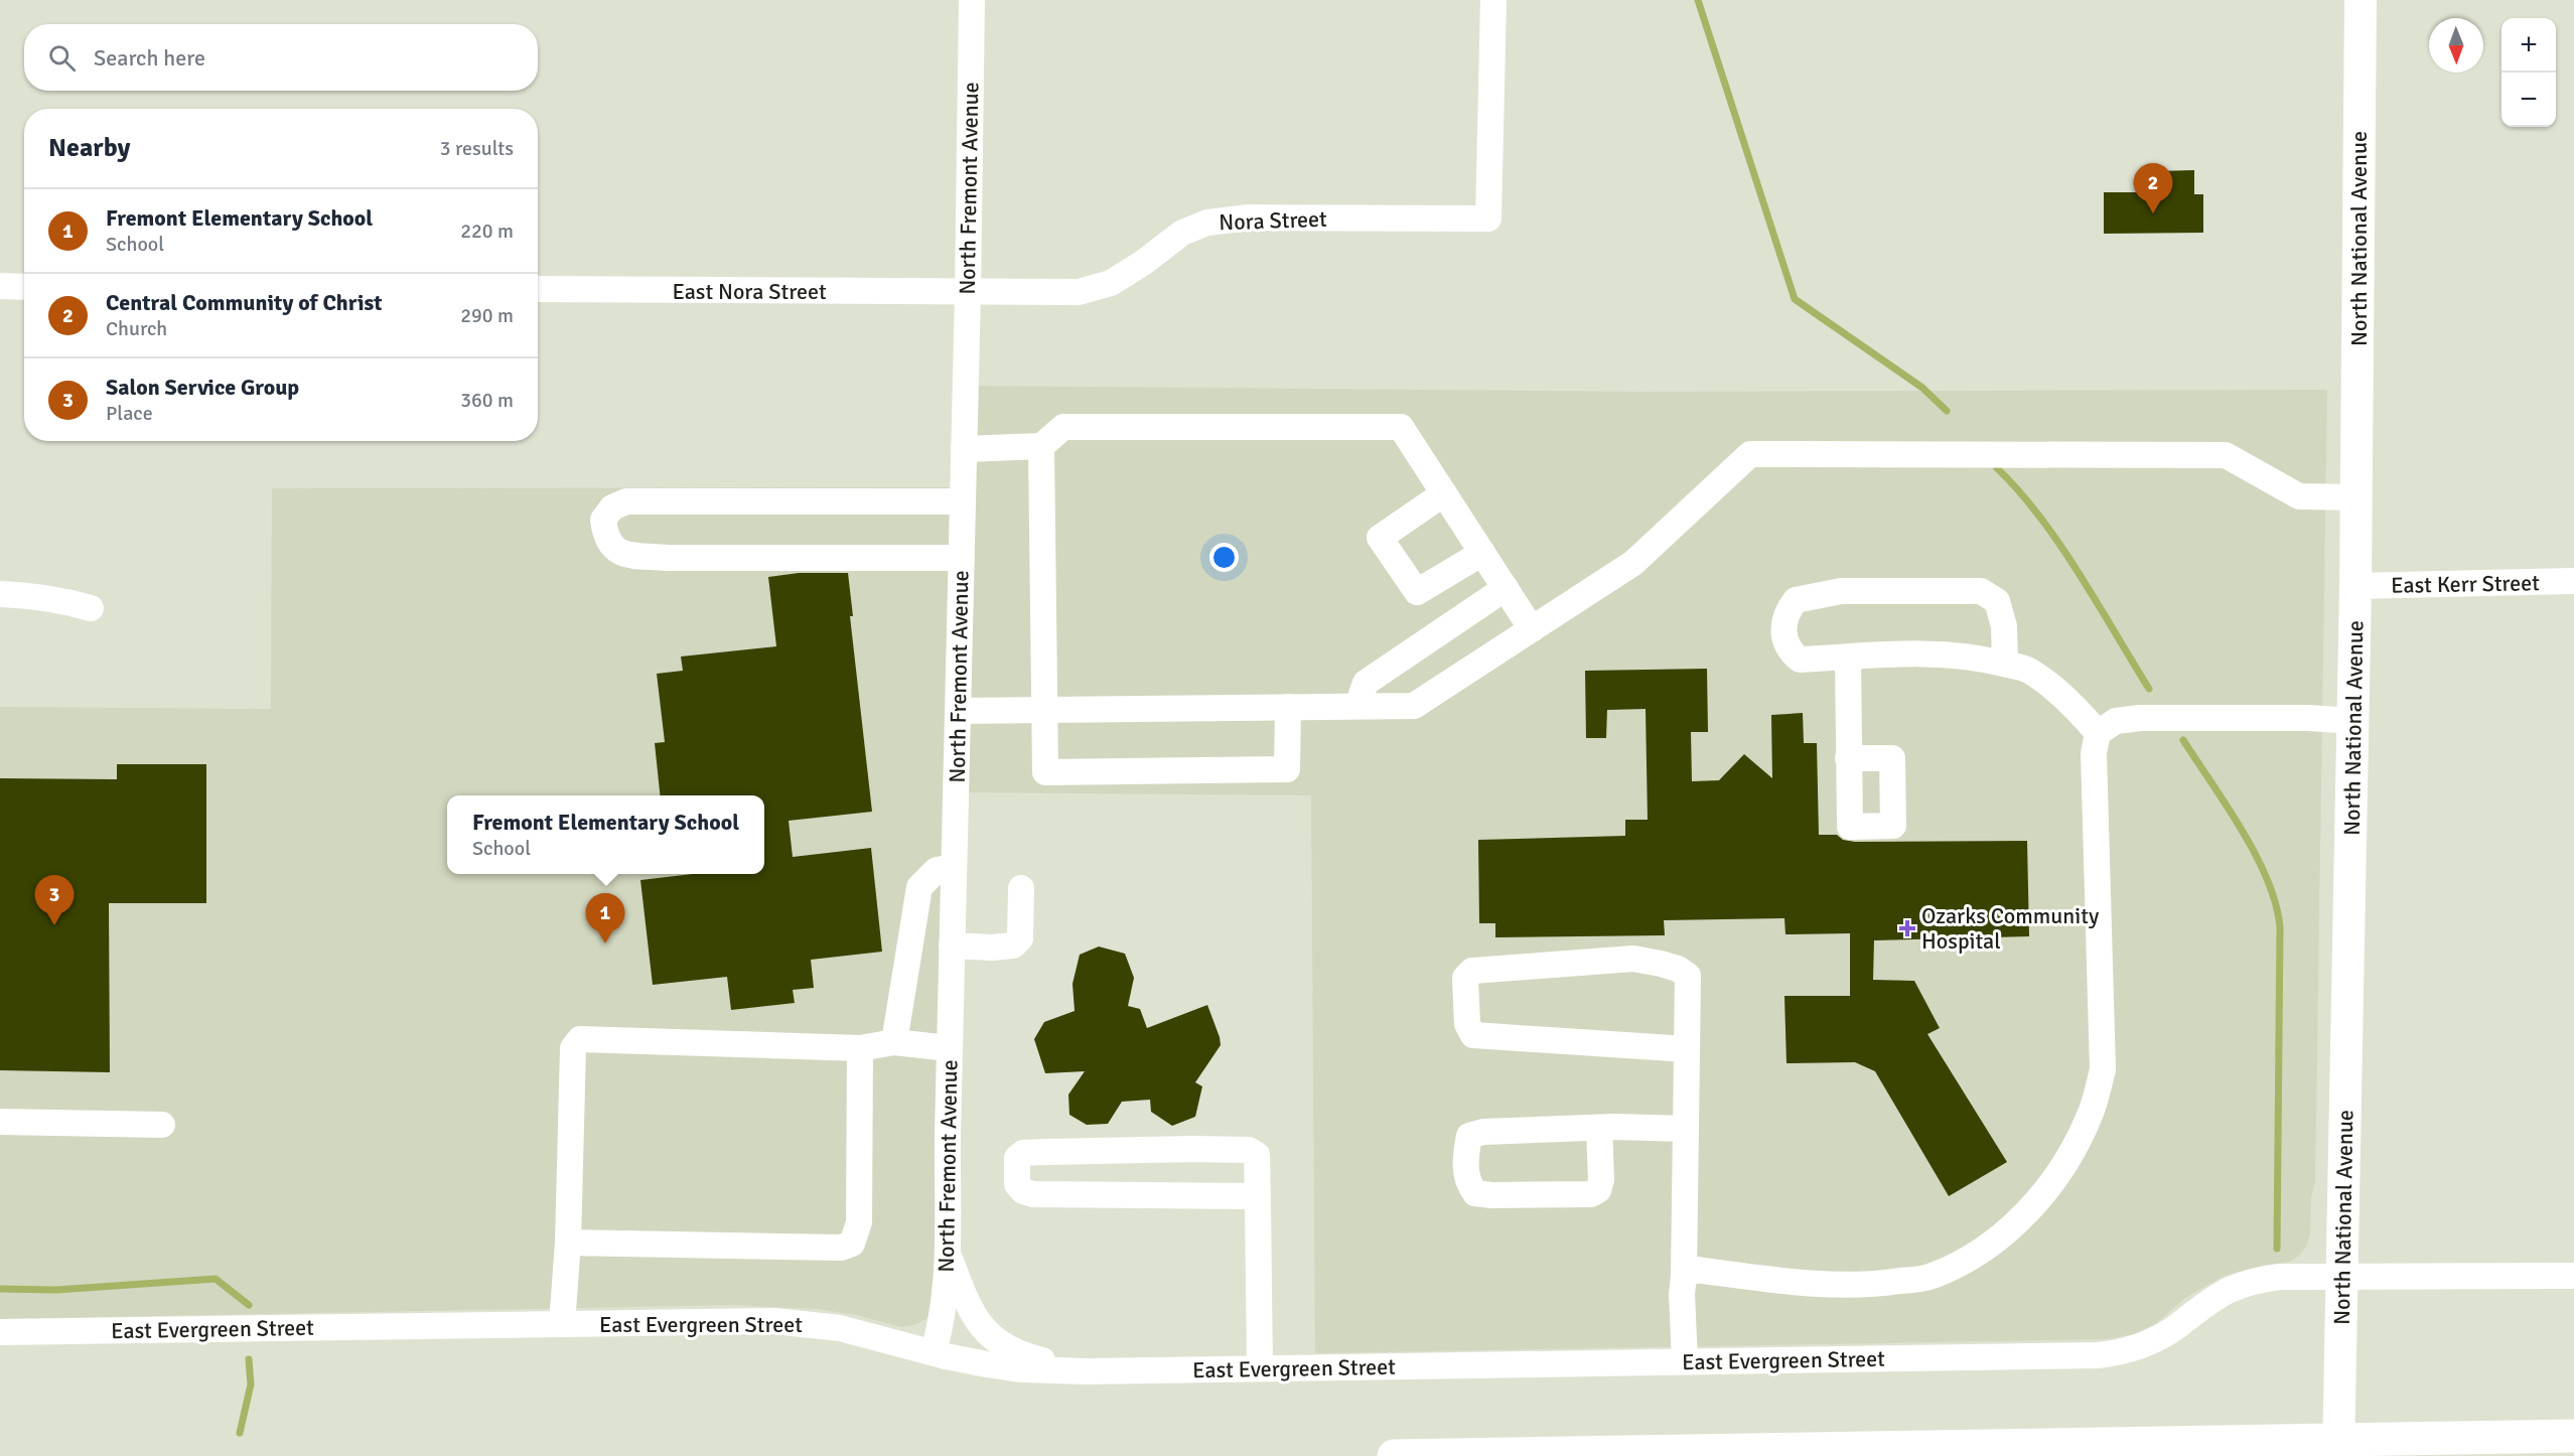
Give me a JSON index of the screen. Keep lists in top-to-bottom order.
{
  "streets": {
    "main road": ["North National Avenue"],
    "street": [
      "North Fremont Avenue",
      "Nora Street",
      "East Nora Street",
      "East Kerr Street",
      "East Evergreen Street"
    ]
  },
  "crossings": [
    ["North Fremont Avenue", "Nora Street"],
    ["North Fremont Avenue", "East Nora Street"],
    ["North Fremont Avenue", "East Evergreen Street"],
    ["Nora Street", "East Nora Street"],
    ["North National Avenue", "East Kerr Street"],
    ["North National Avenue", "East Evergreen Street"]
  ],
  "places": {
    "health": ["Ozarks Community Hospital"]
  },
  "north": "bottom",
  "page": {
    "map_buttons": ["+", "−"],
    "search": "Search here",
    "heading": ["Nearby", "3 results"],
    "pins": ["2", "3", "1"],
    "list": [
      {
        "mark": "1",
        "name": "Fremont Elementary School",
        "note": "School",
        "value": "220 m"
      },
      {
        "mark": "2",
        "name": "Central Community of Christ",
        "note": "Church",
        "value": "290 m"
      },
      {
        "mark": "3",
        "name": "Salon Service Group",
        "note": "Place",
        "value": "360 m"
      }
    ],
    "popup": ["Fremont Elementary School", "School"]
  }
}
